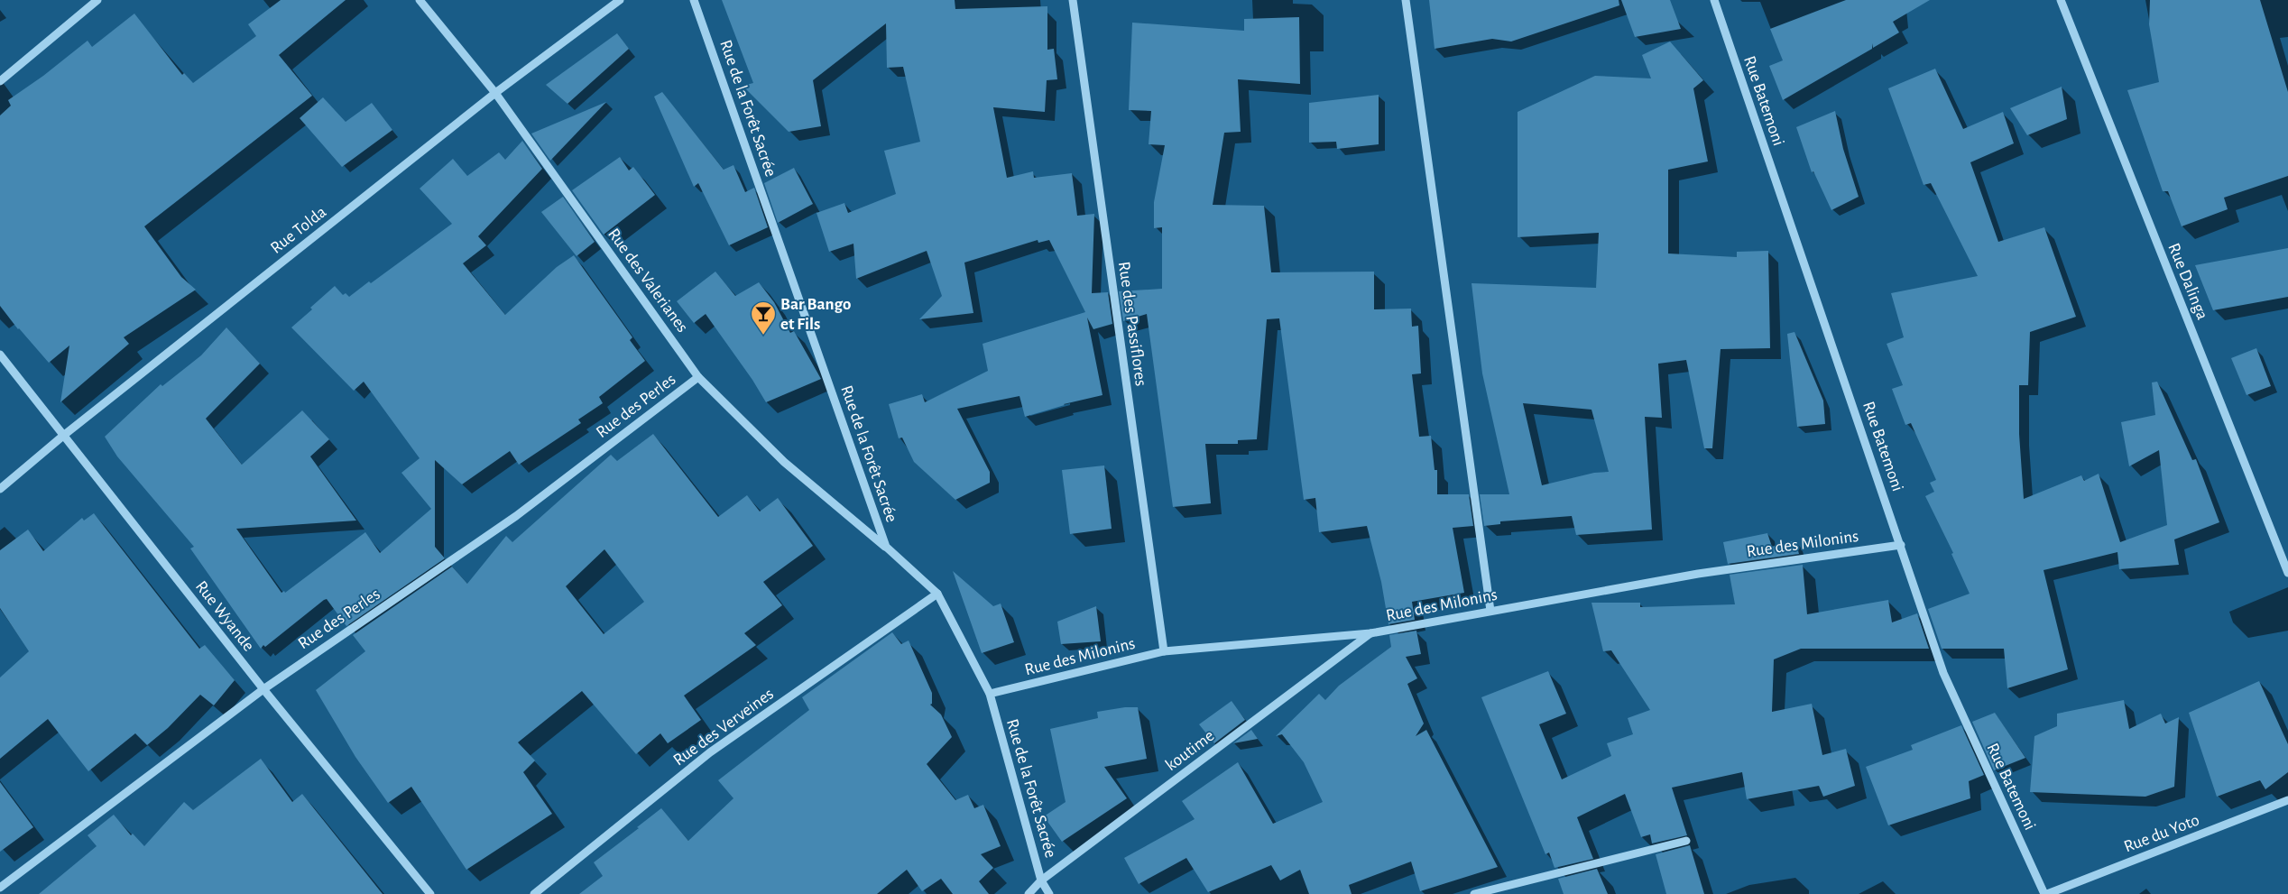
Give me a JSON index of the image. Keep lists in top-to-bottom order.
{
  "streets": {
    "street": [
      "Rue Batemoni",
      "Rue de la Forêt Sacrée",
      "Rue Tolda",
      "Rue des Valerianes",
      "Rue Dalinga",
      "Rue des Passiflores",
      "Rue des Perles",
      "Rue des Milonins",
      "Rue Wyande",
      "Rue des Verveines",
      "koutime",
      "Rue du Yoto"
    ]
  },
  "crossings": [
    ["Rue Batemoni", "Rue des Milonins"],
    ["Rue Batemoni", "Rue du Yoto"],
    ["Rue de la Forêt Sacrée", "Rue des Valerianes"],
    ["Rue de la Forêt Sacrée", "Rue des Milonins"],
    ["Rue de la Forêt Sacrée", "Rue des Verveines"],
    ["Rue de la Forêt Sacrée", "koutime"],
    ["Rue Tolda", "Rue des Valerianes"],
    ["Rue Tolda", "Rue Wyande"],
    ["Rue des Valerianes", "Rue des Perles"],
    ["Rue des Passiflores", "Rue des Milonins"],
    ["Rue des Perles", "Rue Wyande"],
    ["Rue des Milonins", "koutime"]
  ],
  "places": {
    "bar": ["Bar Bango et Fils"]
  }
}
